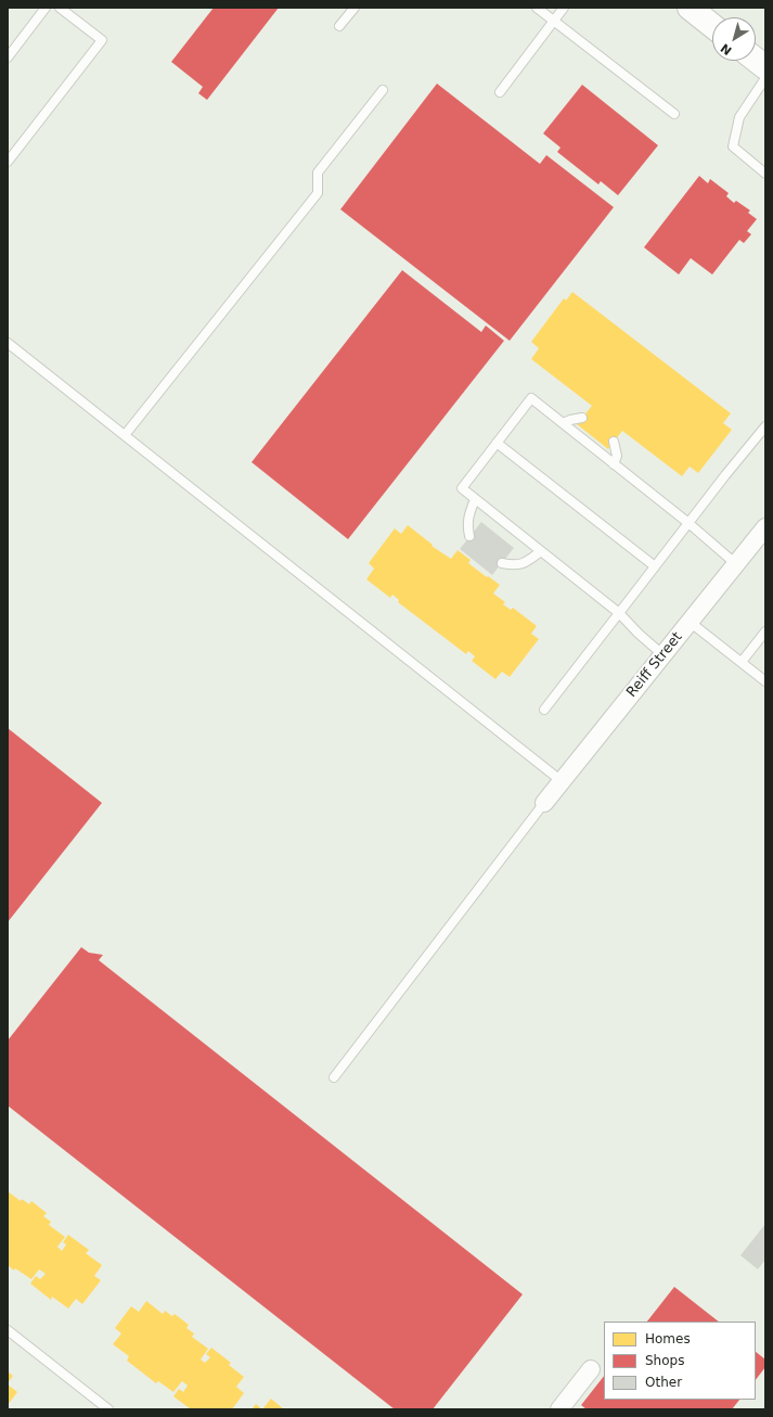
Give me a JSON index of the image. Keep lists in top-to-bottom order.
{
  "streets": {
    "street": ["Reiff Street"]
  },
  "legend": ["Homes", "Shops", "Other"],
  "north": "bottom left"
}
